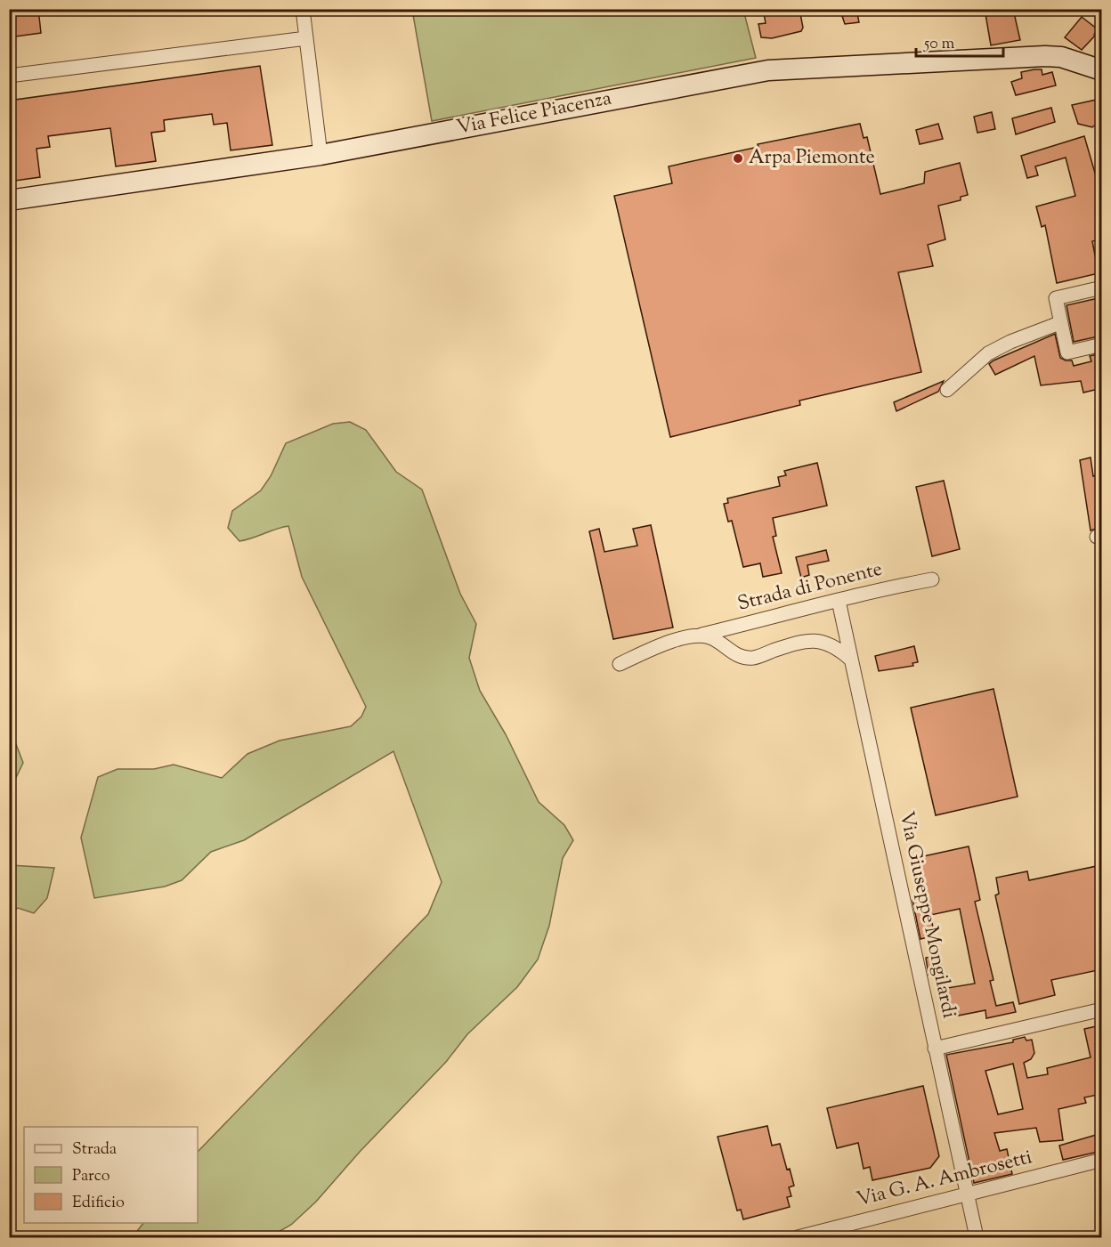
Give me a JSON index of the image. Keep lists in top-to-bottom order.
{
  "streets": {
    "street": [
      "Via Felice Piacenza",
      "Strada di Ponente",
      "Via Giuseppe Mongilardi",
      "Via G. A. Ambrosetti"
    ]
  },
  "crossings": [
    ["Strada di Ponente", "Via Giuseppe Mongilardi"],
    ["Via Giuseppe Mongilardi", "Via G. A. Ambrosetti"]
  ],
  "places": ["Arpa Piemonte"],
  "legend": ["Strada", "Parco", "Edificio"],
  "scale_bar": "50 m"
}
